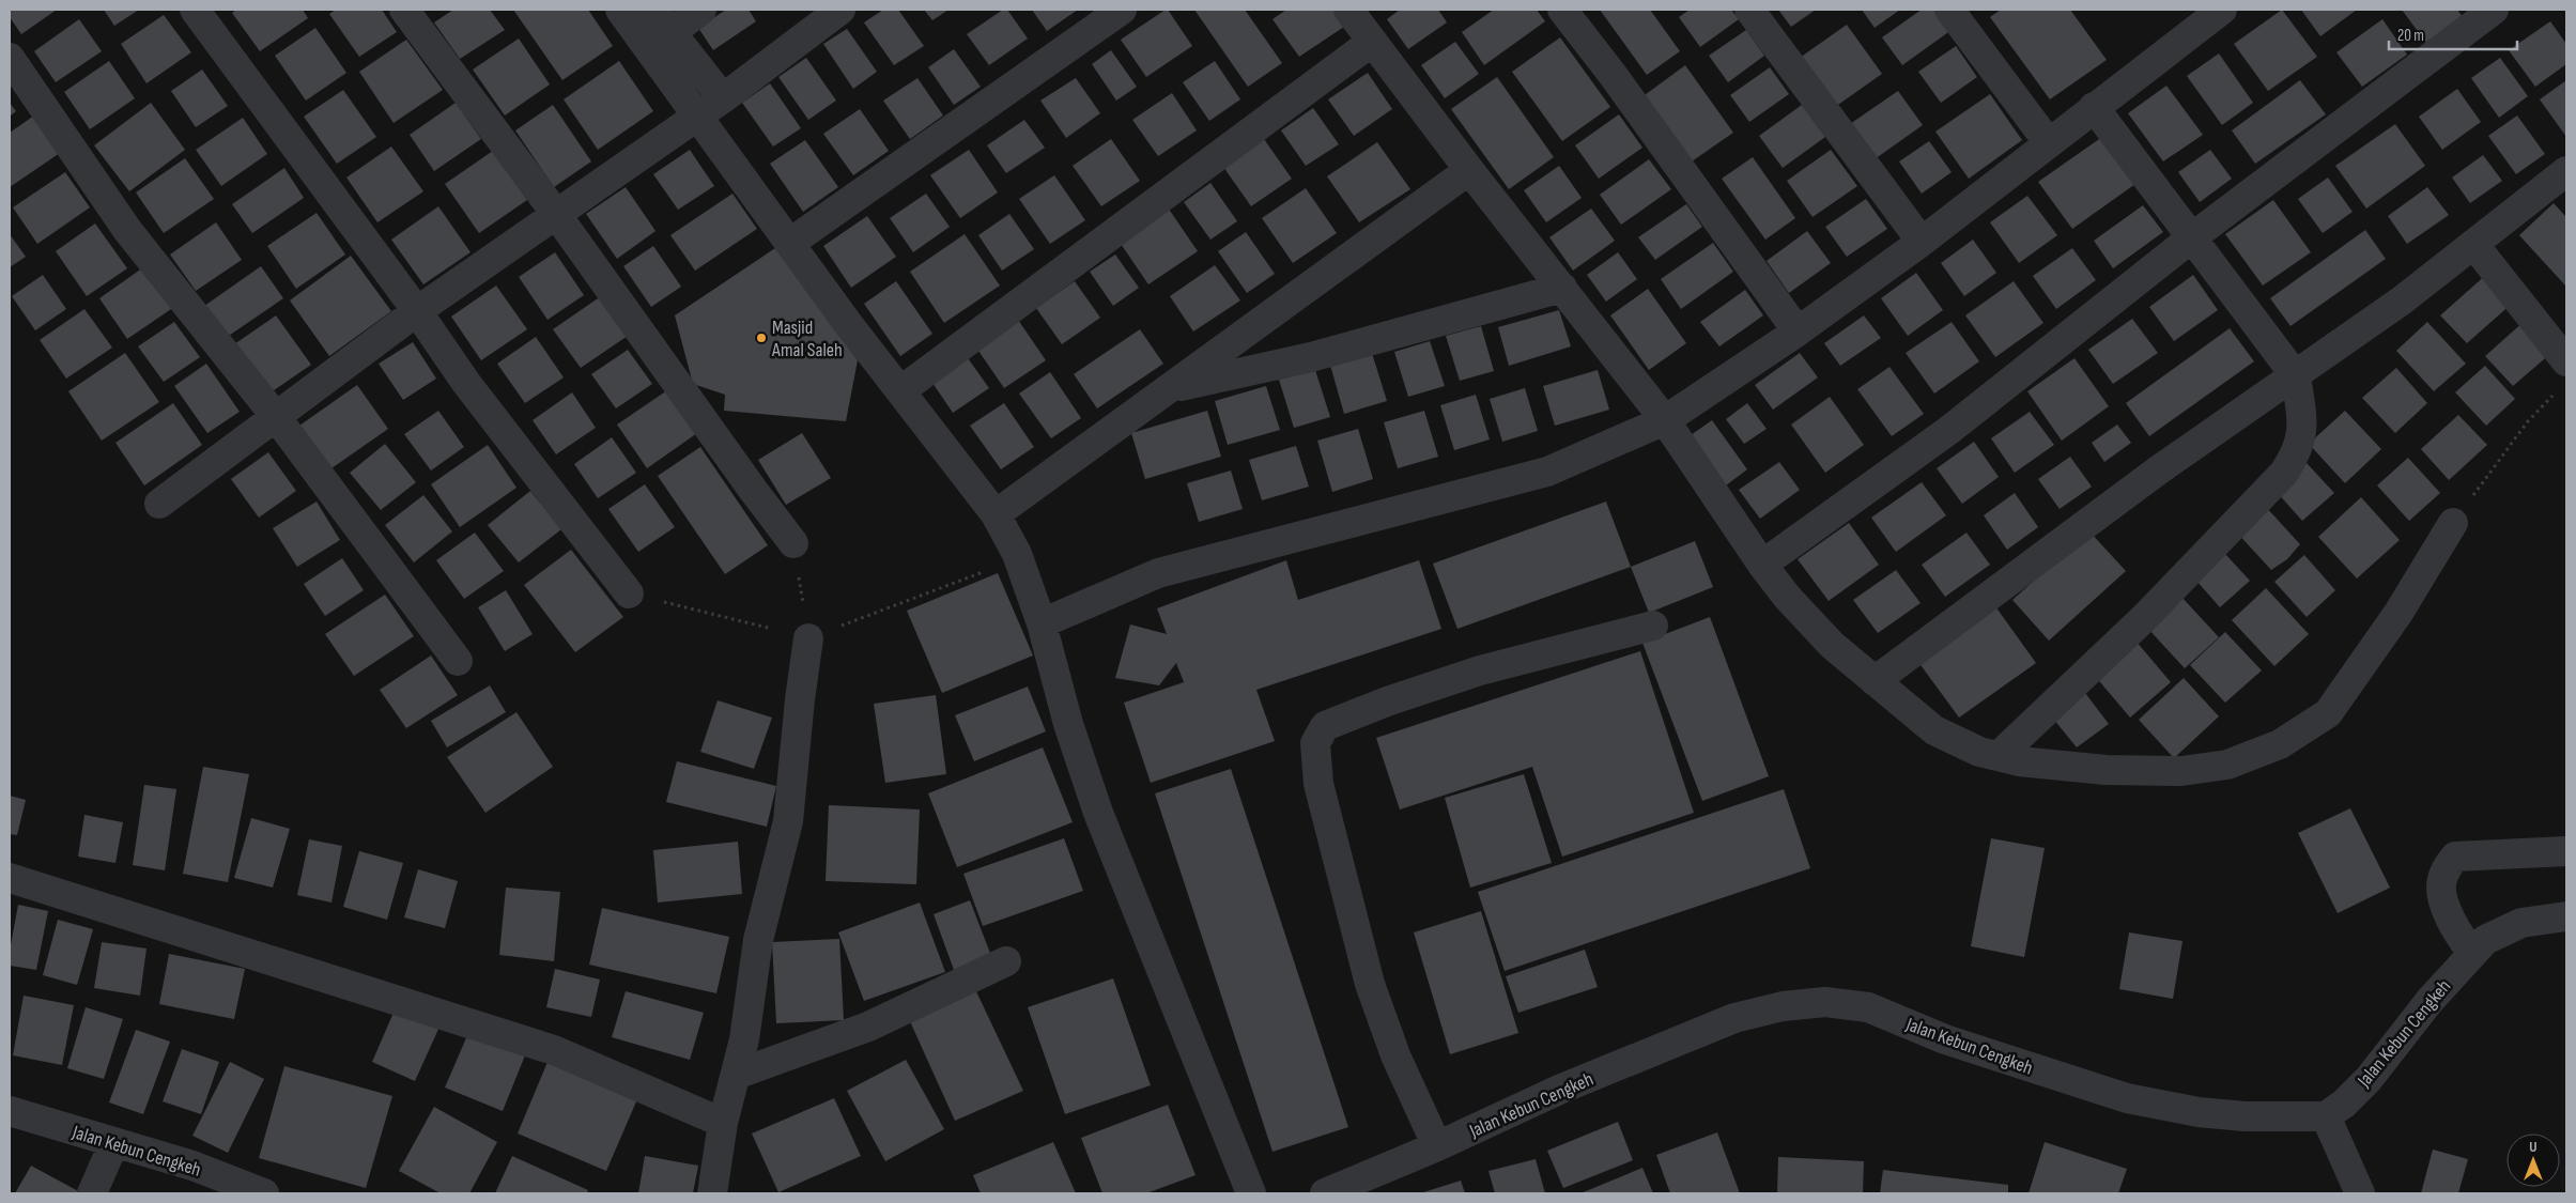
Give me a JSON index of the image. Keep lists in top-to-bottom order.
{
  "streets": {
    "street": ["Jalan Kebun Cengkeh"]
  },
  "places": ["Masjid Amal Saleh"],
  "scale_bar": "20 m",
  "north": "top"
}
